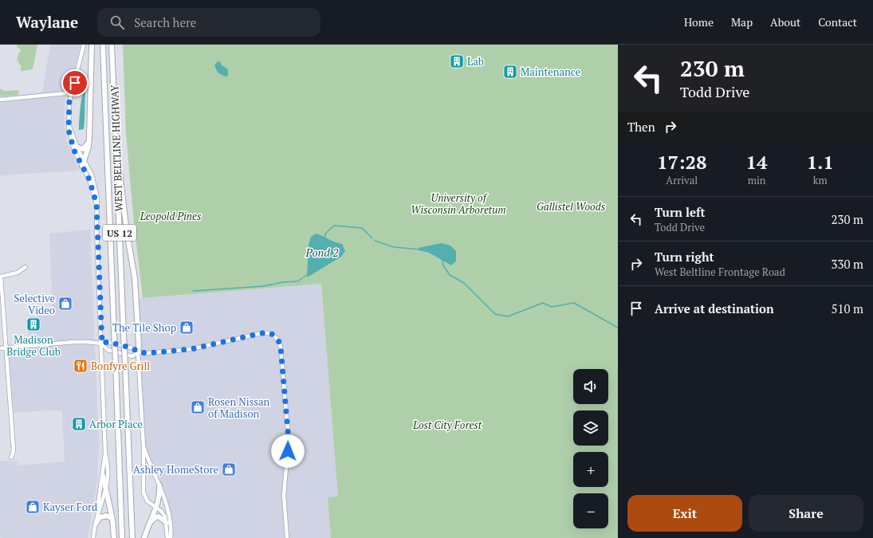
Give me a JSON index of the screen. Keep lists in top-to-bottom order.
{
  "streets": {
    "highway": ["WEST BELTLINE HIGHWAY", "US 12"]
  },
  "water": ["Pond 2"],
  "parks": [
    "University of Wisconsin Arboretum",
    "Gallistel Woods",
    "Leopold Pines",
    "Lost City Forest"
  ],
  "places": {
    "building": [
      "Lab",
      "Maintenance",
      "Madison Bridge Club",
      "Arbor Place"
    ],
    "shop": [
      "Selective Video",
      "The Tile Shop",
      "Rosen Nissan of Madison",
      "Ashley HomeStore",
      "Kayser Ford"
    ],
    "restaurant": ["Bonfyre Grill"]
  },
  "page": {
    "header": "Waylane",
    "search": "Search here",
    "nav": [
      "Home",
      "Map",
      "About",
      "Contact"
    ],
    "turn": ["230 m", "Todd Drive"],
    "then": "Then",
    "eta": [
      "17:28",
      "Arrival",
      "14",
      "min",
      "1.1",
      "km"
    ],
    "list": [
      {
        "name": "Turn left",
        "note": "Todd Drive",
        "value": "230 m"
      },
      {
        "name": "Turn right",
        "note": "West Beltline Frontage Road",
        "value": "330 m"
      },
      {
        "name": "Arrive at destination",
        "value": "510 m"
      }
    ],
    "map_buttons": ["+", "−"],
    "buttons": ["Exit", "Share"]
  }
}
